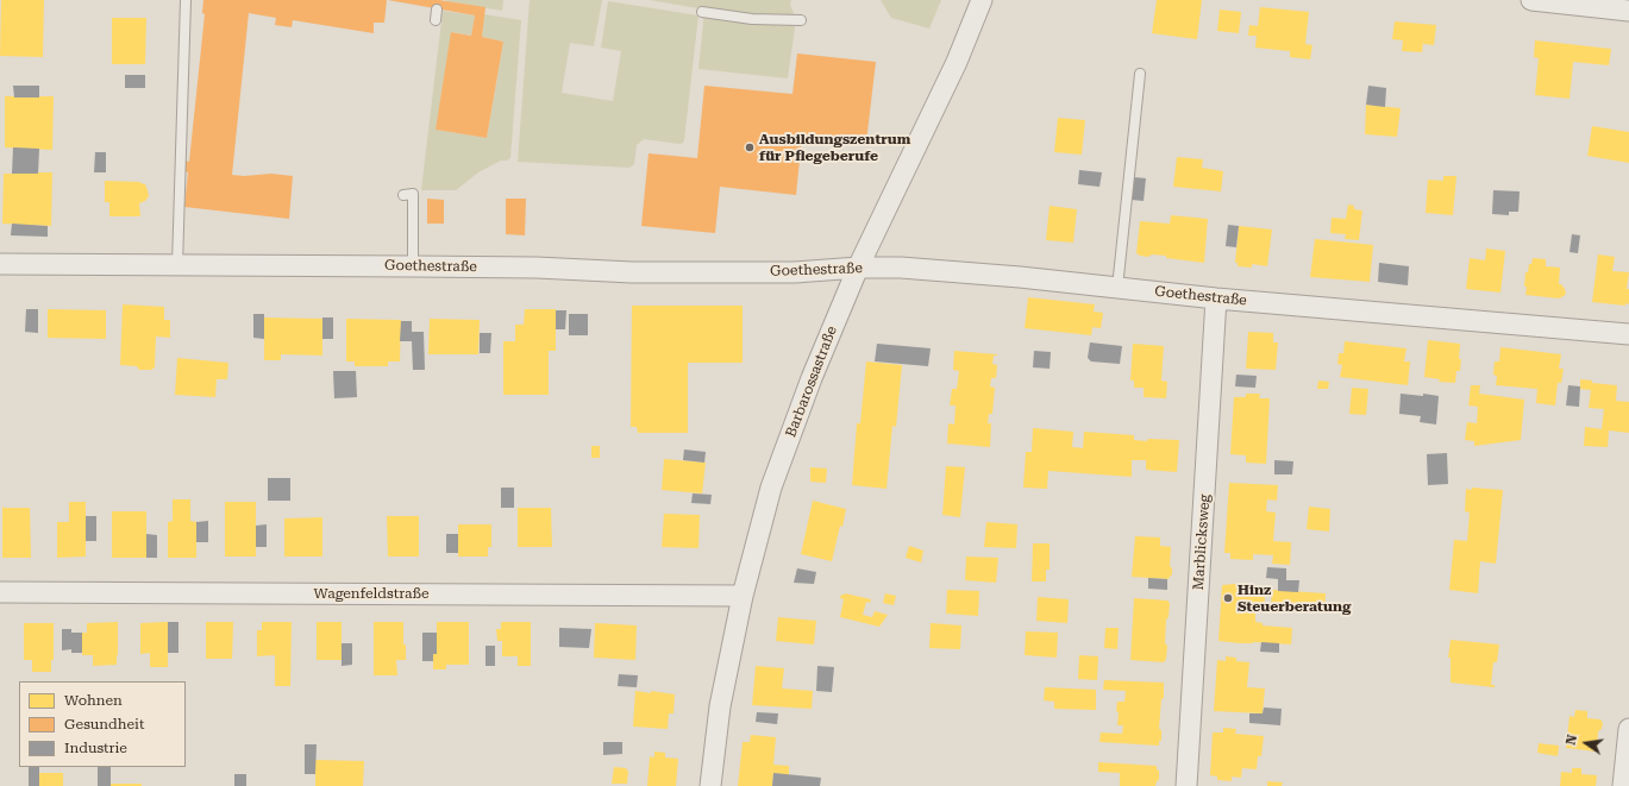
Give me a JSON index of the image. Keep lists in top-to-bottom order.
{
  "streets": {
    "street": [
      "Goethestraße",
      "Barbarossastraße",
      "Marblicksweg",
      "Wagenfeldstraße"
    ]
  },
  "crossings": [
    ["Goethestraße", "Barbarossastraße"],
    ["Goethestraße", "Marblicksweg"],
    ["Barbarossastraße", "Wagenfeldstraße"]
  ],
  "places": ["Ausbildungszentrum für Pflegeberufe", "Hinz Steuerberatung"],
  "legend": ["Wohnen", "Gesundheit", "Industrie"],
  "north": "left"
}
